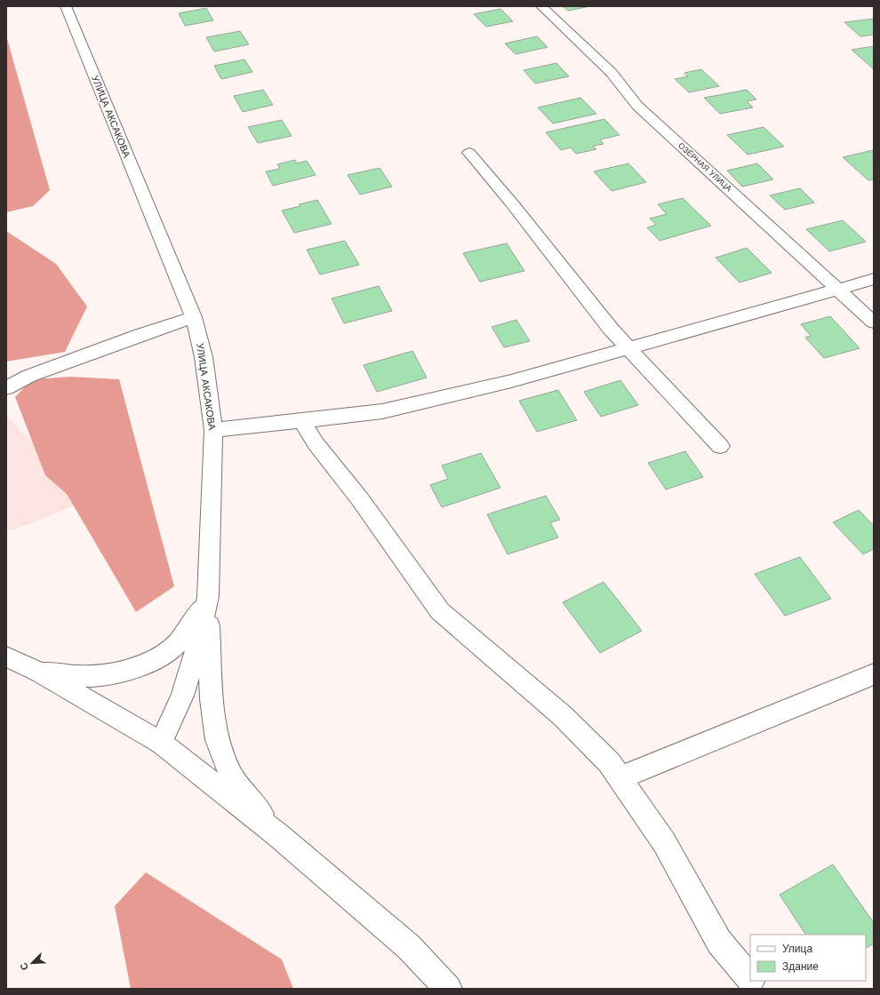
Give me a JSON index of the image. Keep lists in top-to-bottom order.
{
  "streets": {
    "street": ["УЛИЦА АКСАКОВА", "ОЗЁРНАЯ УЛИЦА"]
  },
  "legend": ["Улица", "Здание"],
  "north": "bottom left"
}
